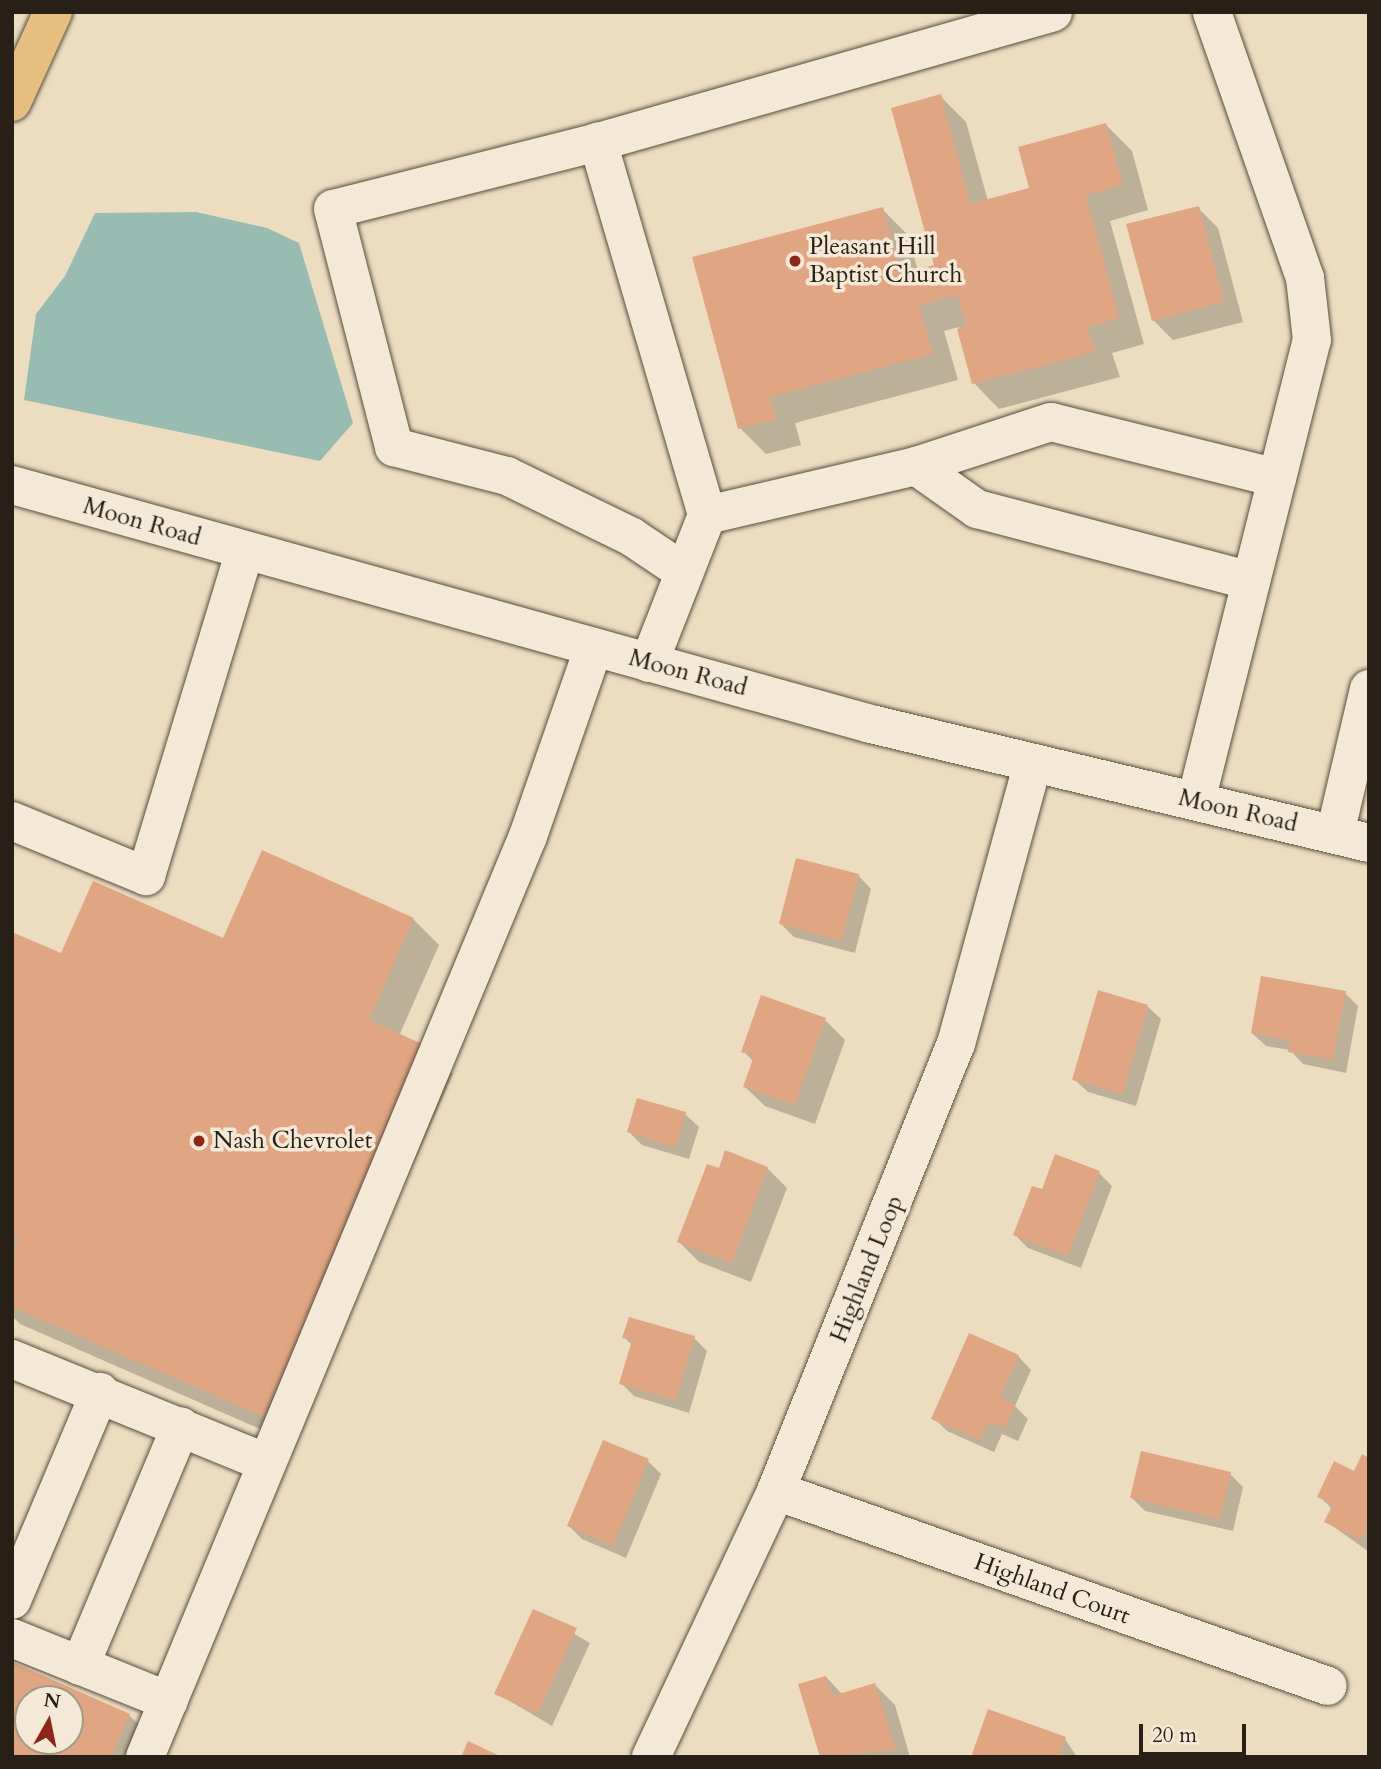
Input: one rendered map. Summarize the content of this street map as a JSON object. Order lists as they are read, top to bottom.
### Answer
{
  "streets": {
    "street": ["Moon Road", "Highland Loop", "Highland Court"]
  },
  "crossings": [
    ["Moon Road", "Highland Loop"],
    ["Highland Loop", "Highland Court"]
  ],
  "places": ["Pleasant Hill Baptist Church", "Nash Chevrolet"],
  "scale_bar": "20 m",
  "north": "top"
}
